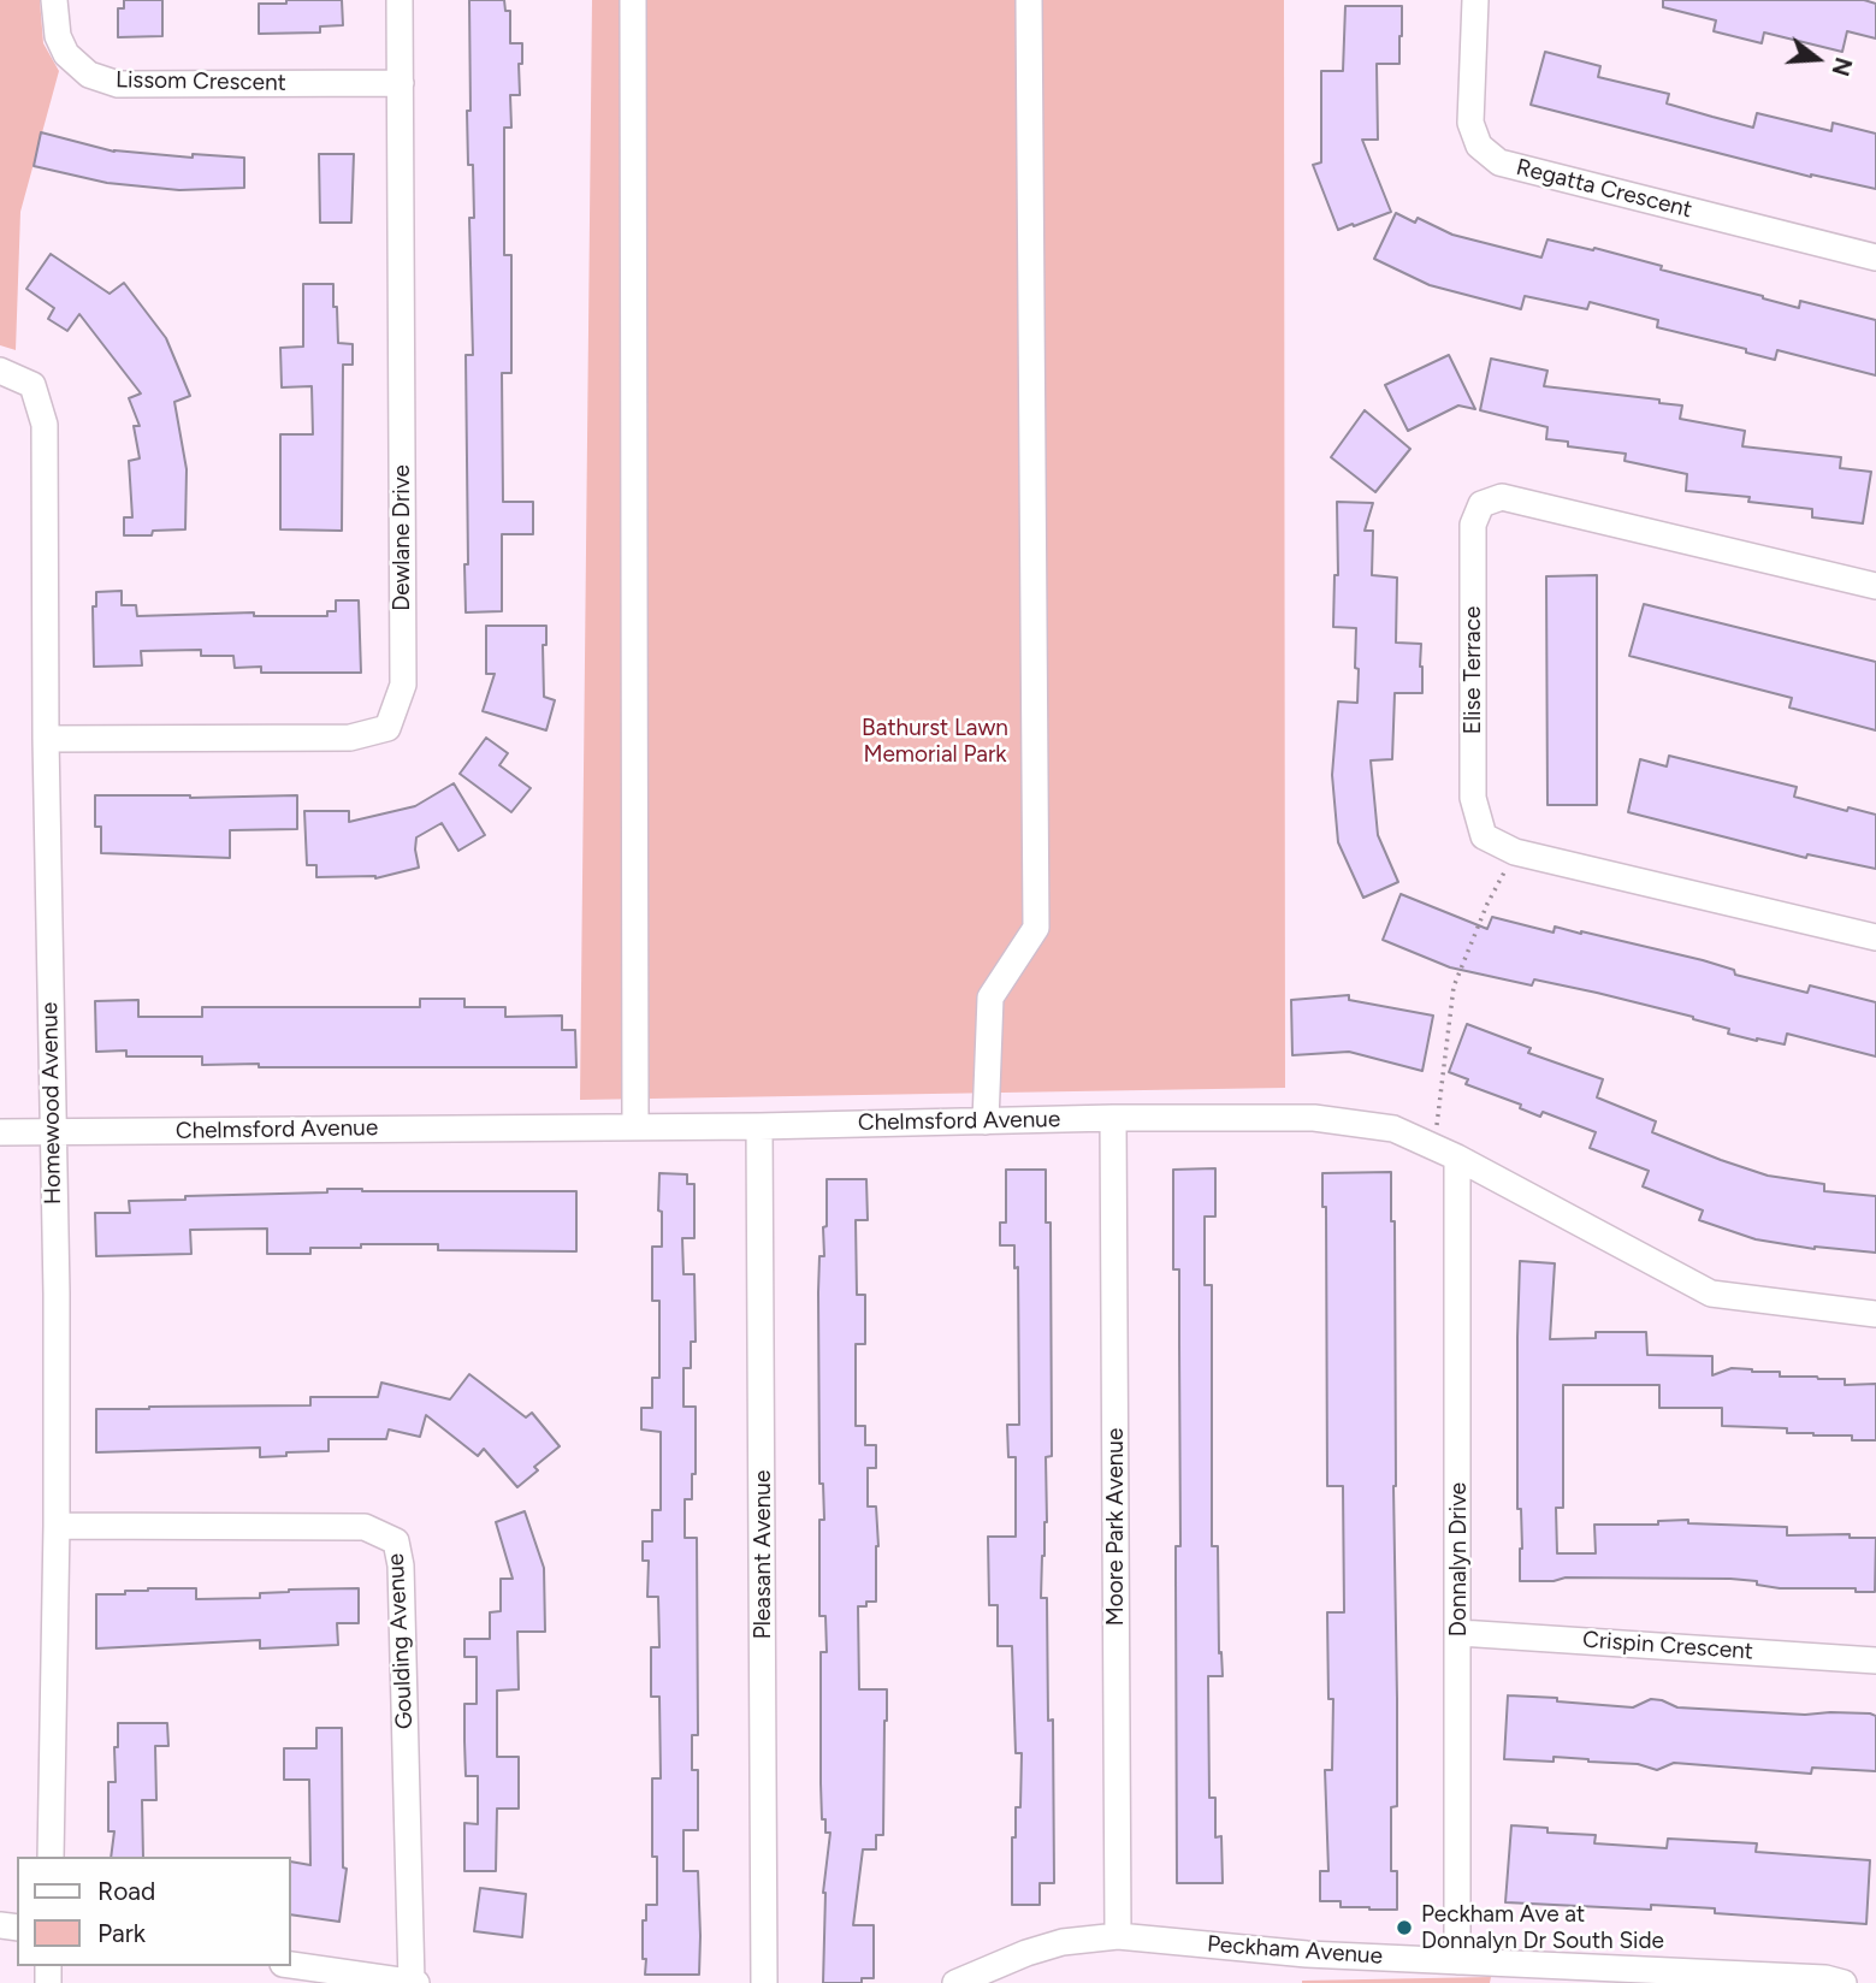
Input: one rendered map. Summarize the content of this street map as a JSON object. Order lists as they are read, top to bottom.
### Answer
{
  "streets": {
    "street": [
      "Lissom Crescent",
      "Regatta Crescent",
      "Dewlane Drive",
      "Elise Terrace",
      "Homewood Avenue",
      "Chelmsford Avenue",
      "Moore Park Avenue",
      "Pleasant Avenue",
      "Donnalyn Drive",
      "Goulding Avenue",
      "Crispin Crescent",
      "Peckham Avenue"
    ]
  },
  "crossings": [
    ["Lissom Crescent", "Dewlane Drive"],
    ["Dewlane Drive", "Homewood Avenue"],
    ["Homewood Avenue", "Chelmsford Avenue"],
    ["Homewood Avenue", "Goulding Avenue"],
    ["Chelmsford Avenue", "Moore Park Avenue"],
    ["Chelmsford Avenue", "Pleasant Avenue"],
    ["Chelmsford Avenue", "Donnalyn Drive"],
    ["Moore Park Avenue", "Peckham Avenue"],
    ["Donnalyn Drive", "Crispin Crescent"],
    ["Donnalyn Drive", "Peckham Avenue"]
  ],
  "parks": ["Bathurst Lawn Memorial Park"],
  "places": ["Peckham Ave at Donnalyn Dr South Side"],
  "legend": ["Road", "Park"],
  "north": "right"
}
